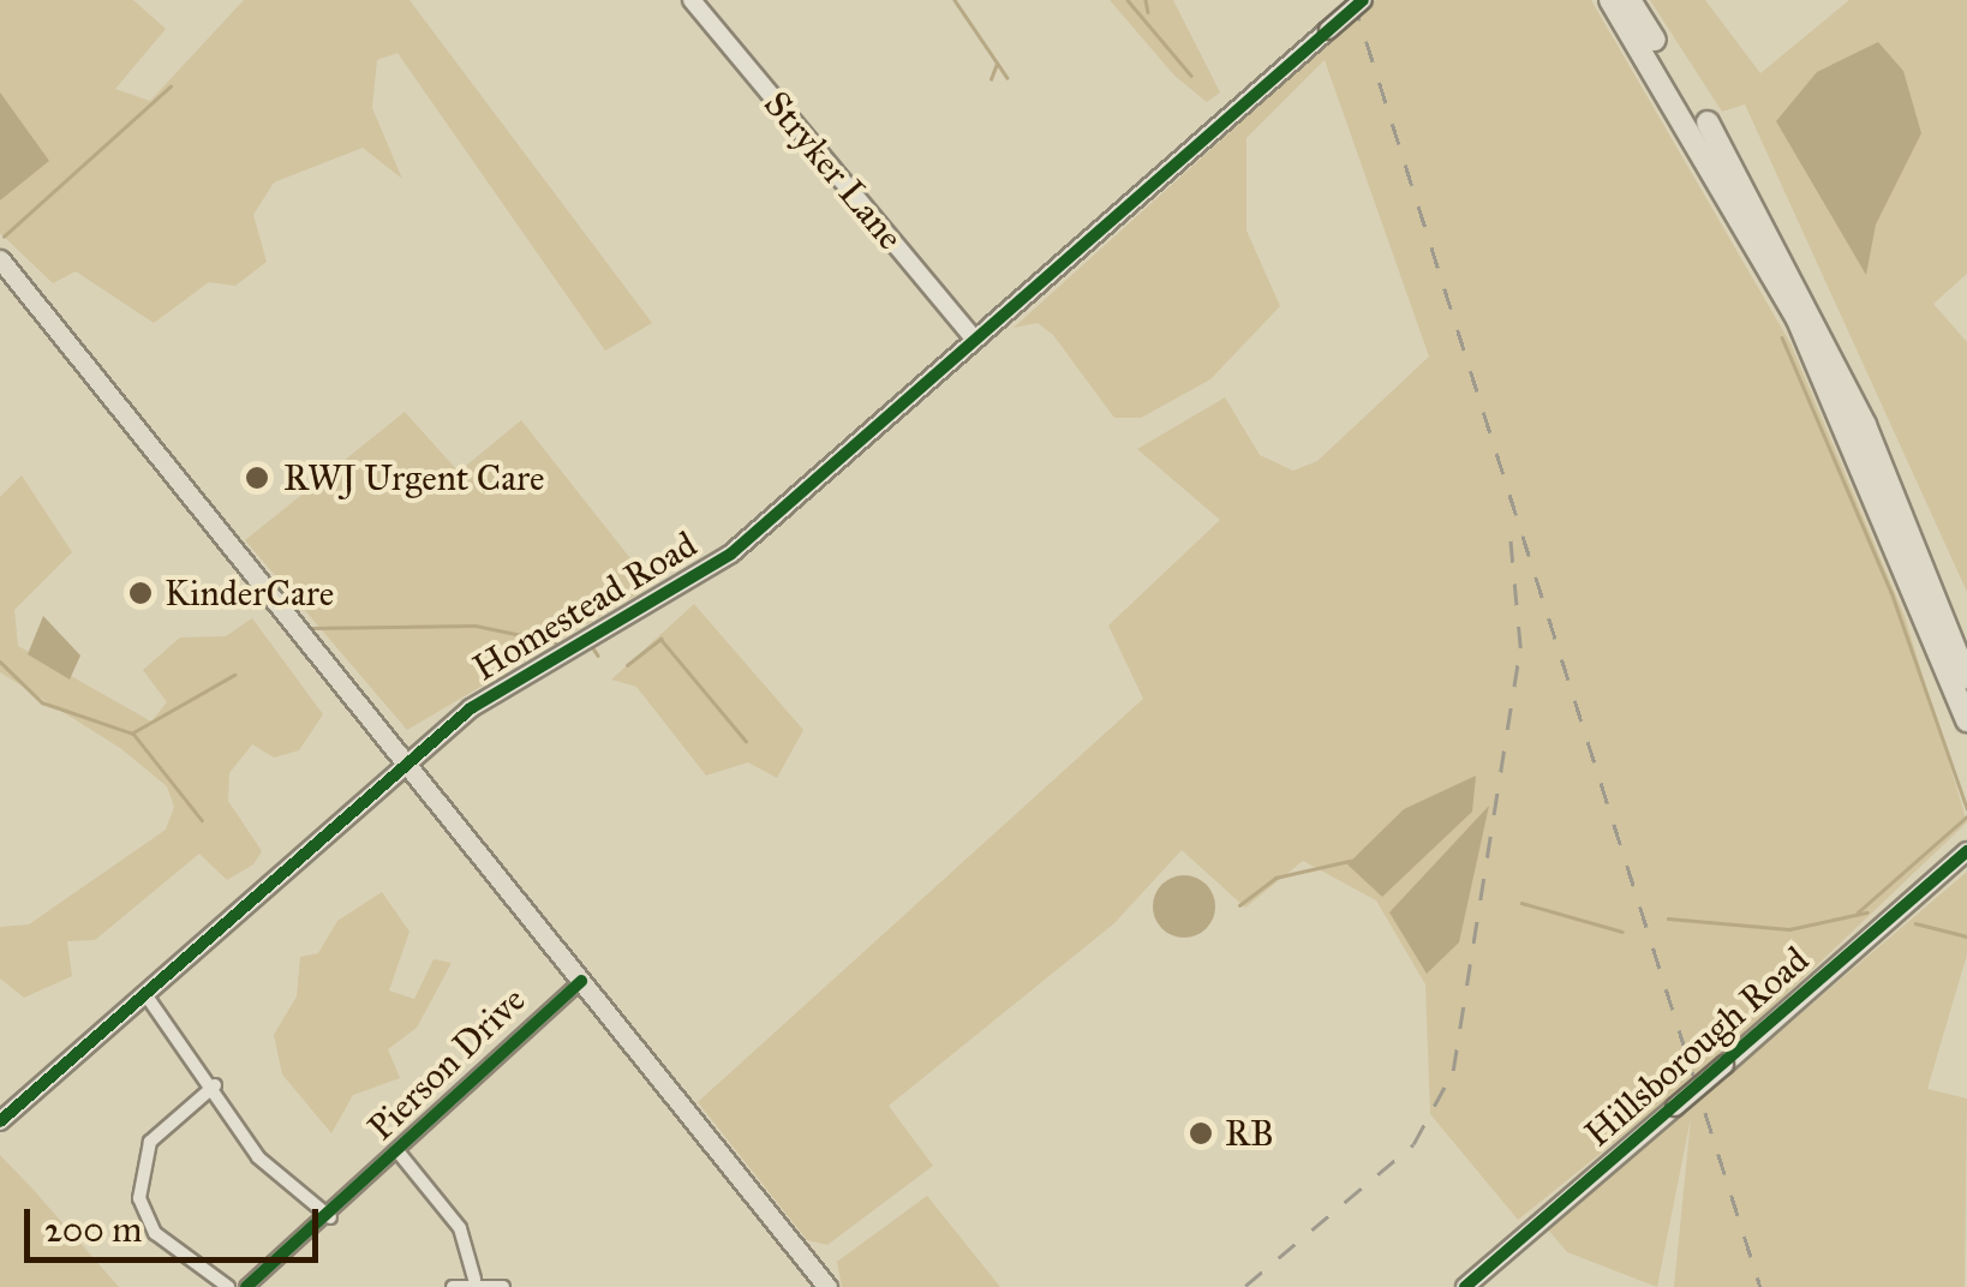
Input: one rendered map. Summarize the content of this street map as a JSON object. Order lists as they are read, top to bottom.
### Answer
{
  "streets": {
    "street": [
      "Stryker Lane",
      "Homestead Road",
      "Hillsborough Road",
      "Pierson Drive"
    ]
  },
  "crossings": [
    ["Stryker Lane", "Homestead Road"]
  ],
  "places": ["RWJ Urgent Care", "KinderCare", "RB"],
  "scale_bar": "200 m"
}
